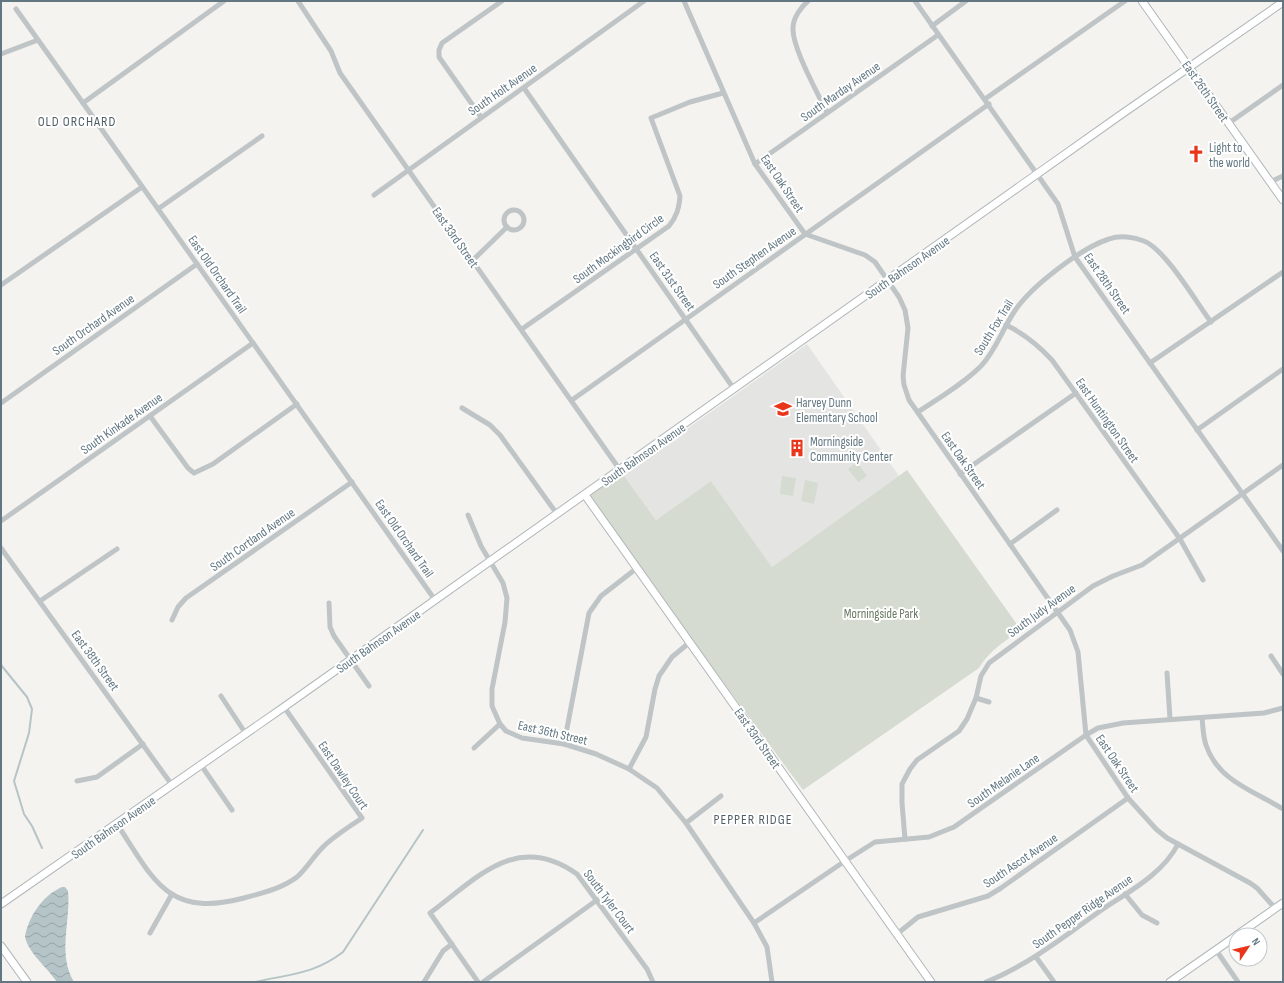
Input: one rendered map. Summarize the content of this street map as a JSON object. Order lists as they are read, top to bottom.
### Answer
{
  "streets": {
    "street": [
      "South Holt Avenue",
      "South Marday Avenue",
      "East 26th Street",
      "East Oak Street",
      "East 33rd Street",
      "South Mockingbird Circle",
      "South Stephen Avenue",
      "South Bahnson Avenue",
      "East Old Orchard Trail",
      "East 31st Street",
      "East 28th Street",
      "South Orchard Avenue",
      "South Fox Trail",
      "East Huntington Street",
      "South Kinkade Avenue",
      "South Cortland Avenue",
      "South Judy Avenue",
      "East 38th Street",
      "East 36th Street",
      "East Dawley Court",
      "South Melanie Lane",
      "South Ascot Avenue",
      "South Tyler Court",
      "South Pepper Ridge Avenue"
    ]
  },
  "crossings": [
    ["South Holt Avenue", "East 33rd Street"],
    ["South Holt Avenue", "East 31st Street"],
    ["South Marday Avenue", "East Oak Street"],
    ["South Marday Avenue", "East 28th Street"],
    ["East 26th Street", "South Bahnson Avenue"],
    ["East Oak Street", "South Mockingbird Circle"],
    ["East Oak Street", "South Stephen Avenue"],
    ["East Oak Street", "South Bahnson Avenue"],
    ["East Oak Street", "South Fox Trail"],
    ["East Oak Street", "South Judy Avenue"],
    ["East Oak Street", "South Melanie Lane"],
    ["East Oak Street", "South Ascot Avenue"],
    ["East Oak Street", "South Pepper Ridge Avenue"],
    ["East 33rd Street", "South Mockingbird Circle"],
    ["East 33rd Street", "South Stephen Avenue"],
    ["East 33rd Street", "South Bahnson Avenue"],
    ["East 33rd Street", "South Melanie Lane"],
    ["East 33rd Street", "South Ascot Avenue"],
    ["South Mockingbird Circle", "East 31st Street"],
    ["South Stephen Avenue", "East 31st Street"],
    ["South Stephen Avenue", "East 28th Street"],
    ["South Bahnson Avenue", "East Old Orchard Trail"],
    ["South Bahnson Avenue", "East 31st Street"],
    ["South Bahnson Avenue", "East 28th Street"],
    ["South Bahnson Avenue", "East 38th Street"],
    ["South Bahnson Avenue", "East 36th Street"],
    ["South Bahnson Avenue", "East Dawley Court"],
    ["East Old Orchard Trail", "South Orchard Avenue"],
    ["East Old Orchard Trail", "South Kinkade Avenue"],
    ["East Old Orchard Trail", "South Cortland Avenue"],
    ["East 28th Street", "South Fox Trail"],
    ["East 28th Street", "South Judy Avenue"],
    ["South Fox Trail", "East Huntington Street"],
    ["East Huntington Street", "South Judy Avenue"],
    ["South Judy Avenue", "South Melanie Lane"],
    ["East 36th Street", "South Melanie Lane"]
  ],
  "districts": ["OLD ORCHARD", "PEPPER RIDGE"],
  "parks": ["Morningside Park"],
  "places": {
    "church": ["Light to the world"],
    "school or university": ["Harvey Dunn Elementary School"],
    "building": ["Morningside Community Center"]
  },
  "north": "top right"
}
